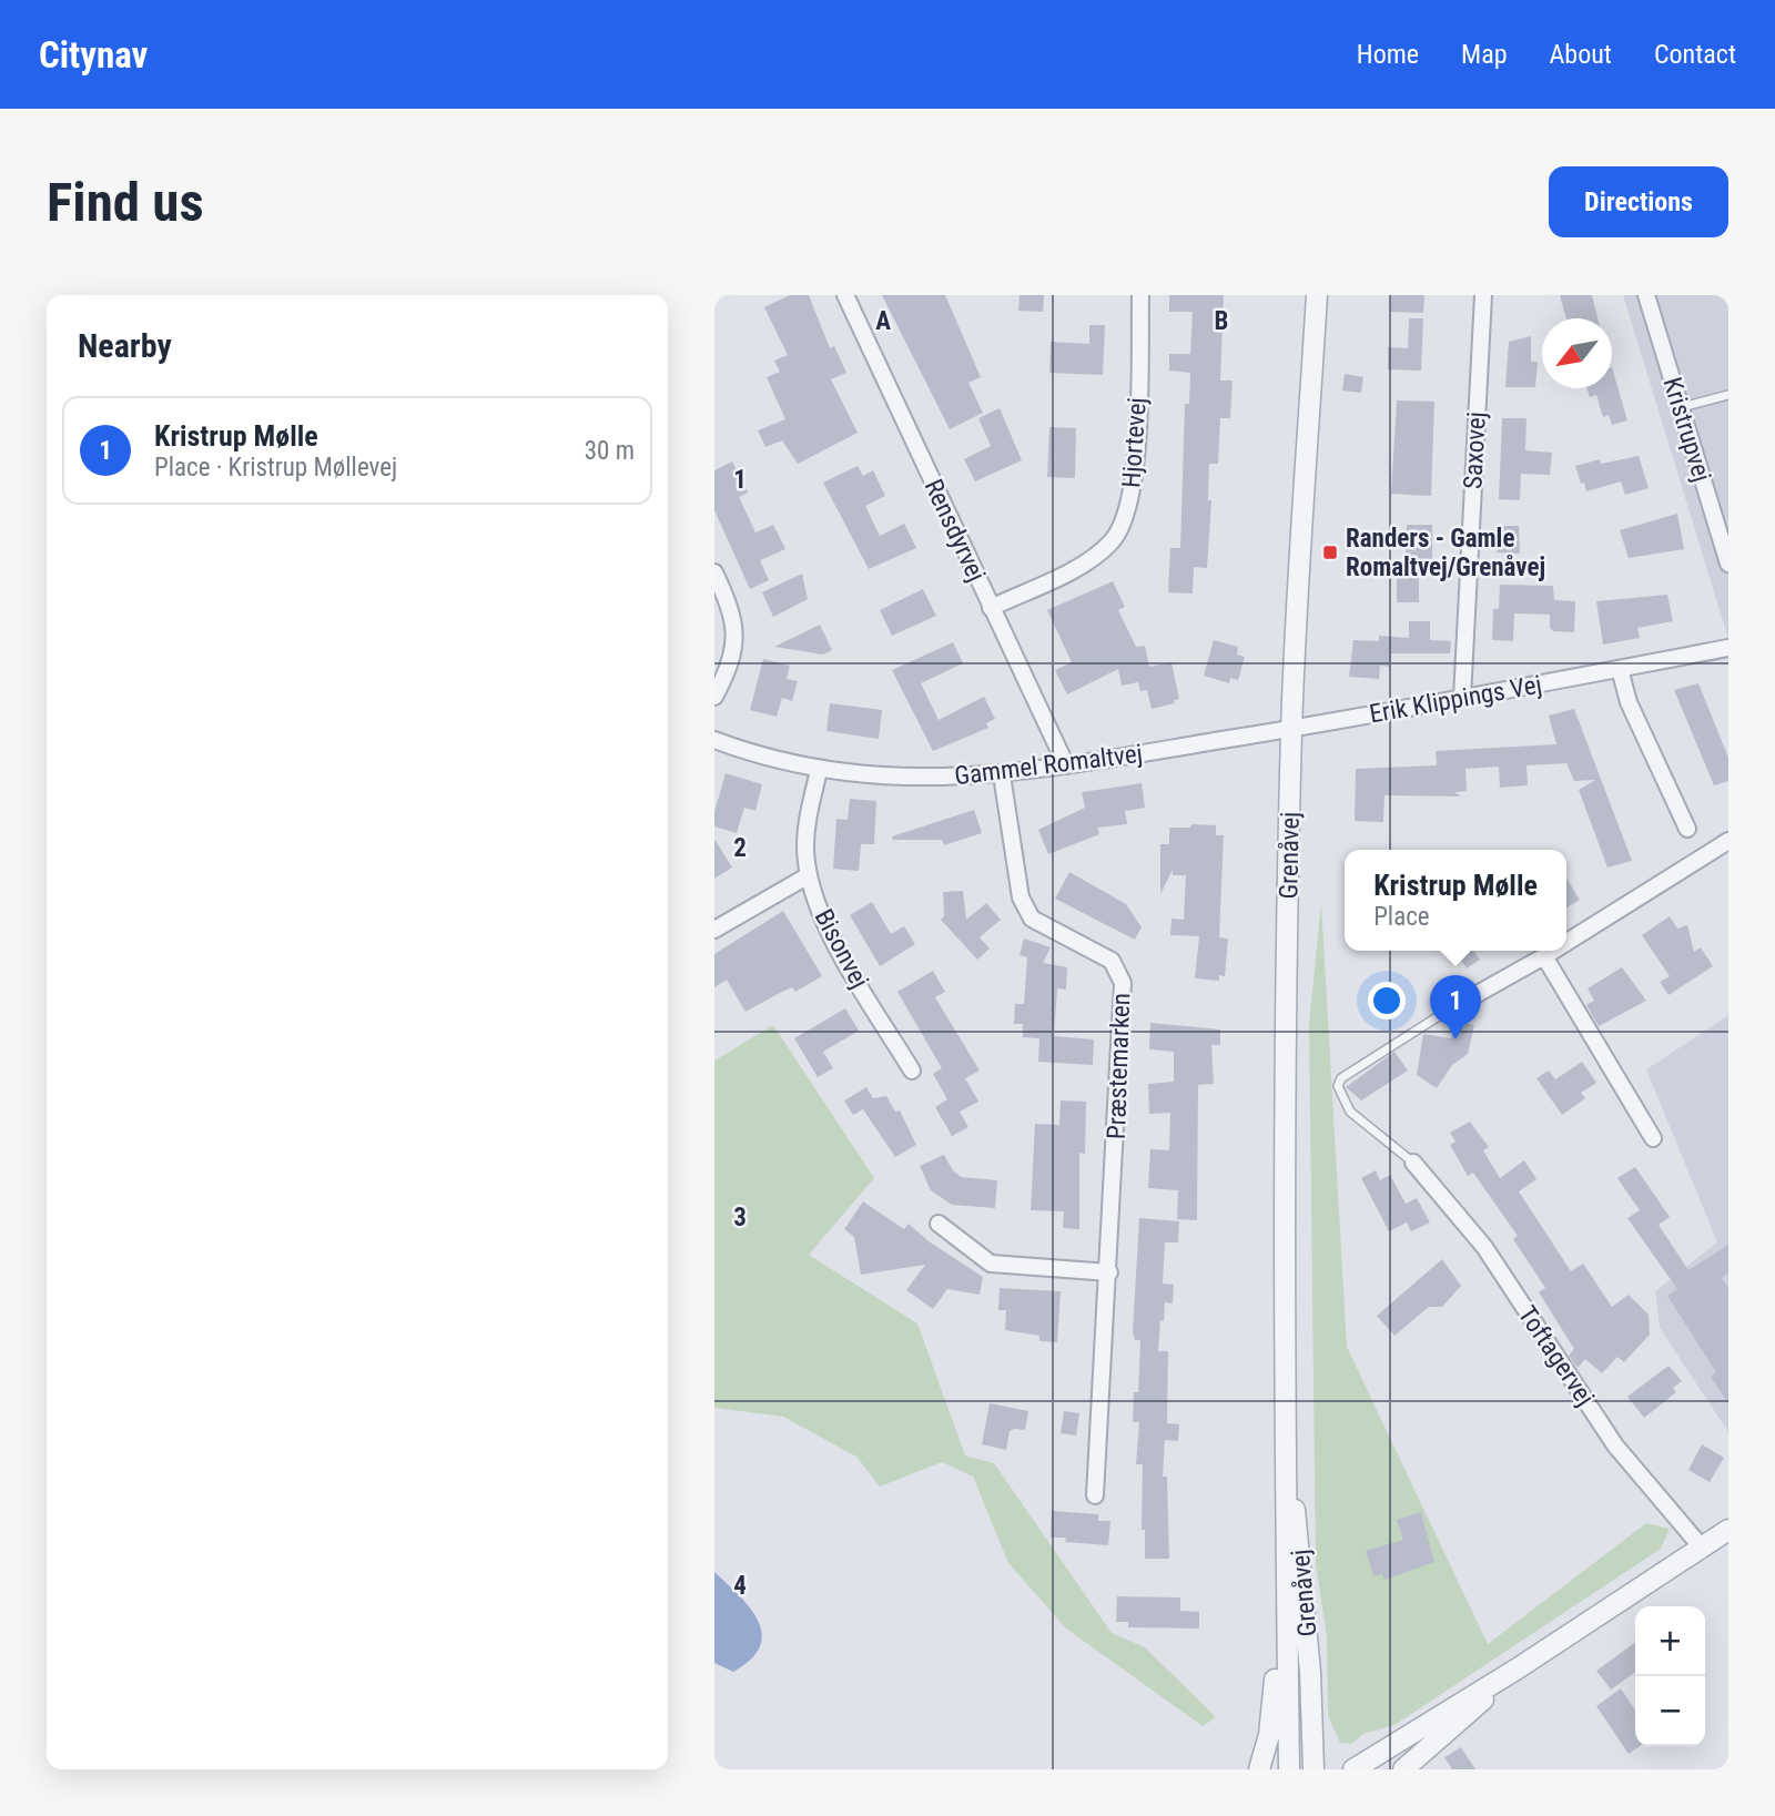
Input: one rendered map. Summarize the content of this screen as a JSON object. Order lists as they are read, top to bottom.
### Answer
{
  "streets": {
    "street": [
      "Kristrupvej",
      "Hjortevej",
      "Saxovej",
      "Rensdyrvej",
      "Erik Klippings Vej",
      "Gammel Romaltvej",
      "Grenåvej",
      "Bisonvej",
      "Præstemarken",
      "Toftagervej"
    ]
  },
  "crossings": [
    ["Hjortevej", "Rensdyrvej"],
    ["Saxovej", "Erik Klippings Vej"],
    ["Rensdyrvej", "Gammel Romaltvej"],
    ["Erik Klippings Vej", "Gammel Romaltvej"],
    ["Erik Klippings Vej", "Grenåvej"],
    ["Gammel Romaltvej", "Grenåvej"],
    ["Gammel Romaltvej", "Bisonvej"],
    ["Gammel Romaltvej", "Præstemarken"]
  ],
  "places": {
    "transit": ["Randers - Gamle Romaltvej/Grenåvej"]
  },
  "north": "bottom left",
  "page": {
    "header": "Citynav",
    "nav": [
      "Home",
      "Map",
      "About",
      "Contact"
    ],
    "buttons": "Directions",
    "title": "Find us",
    "heading": "Nearby",
    "list": [
      {
        "mark": "1",
        "name": "Kristrup Mølle",
        "note": "Place · Kristrup Møllevej",
        "value": "30 m"
      }
    ],
    "popup": ["Kristrup Mølle", "Place"],
    "pins": "1",
    "map_buttons": ["+", "−"]
  },
  "grid": {
    "columns": ["A", "B"],
    "rows": [
      "1",
      "2",
      "3",
      "4"
    ]
  }
}
